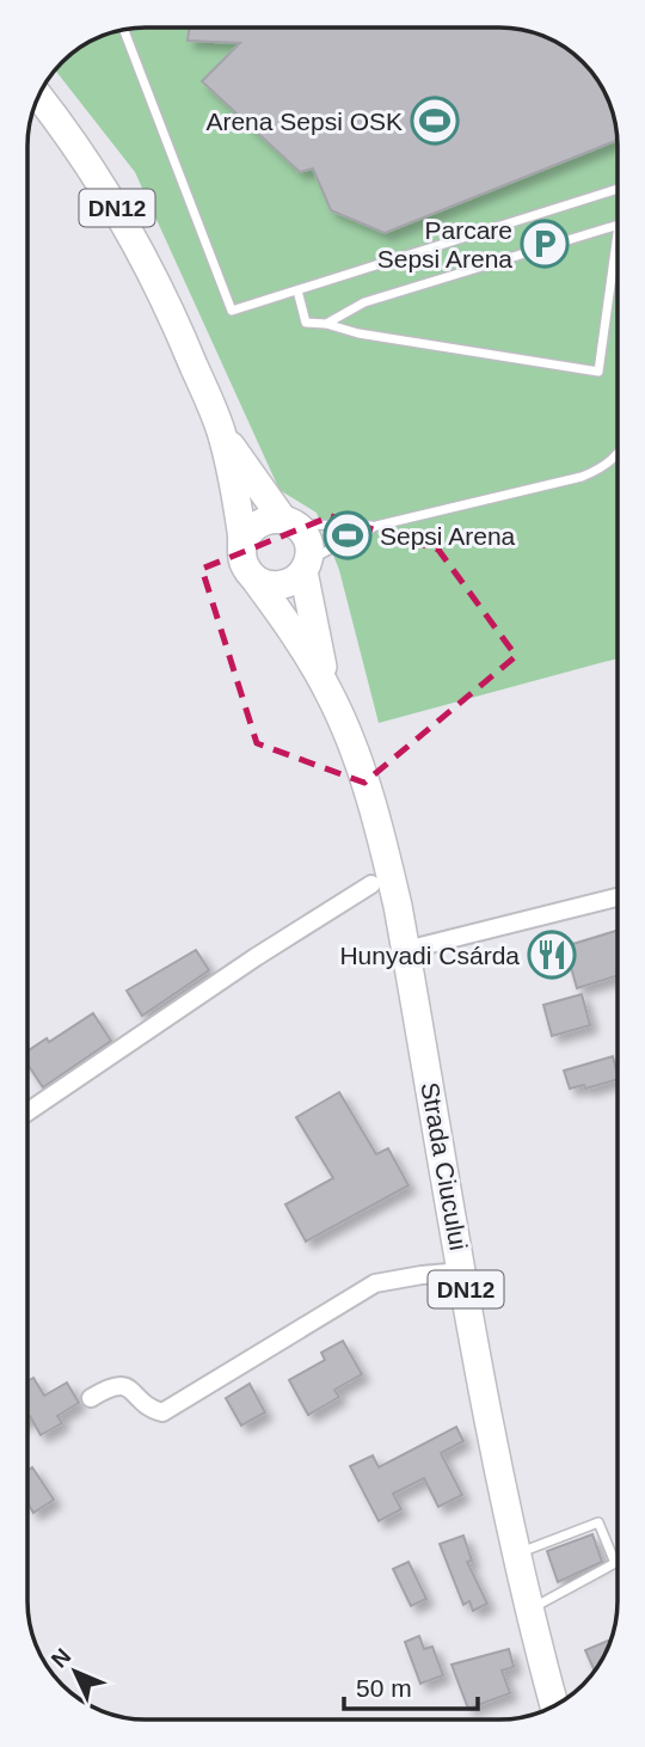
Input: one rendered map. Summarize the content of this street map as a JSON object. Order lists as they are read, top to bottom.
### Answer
{
  "streets": {
    "main road": ["DN12", "Strada Ciucului"]
  },
  "crossings": [
    ["DN12", "Strada Ciucului"]
  ],
  "places": {
    "sports": ["Arena Sepsi OSK", "Sepsi Arena"],
    "parking": ["Parcare Sepsi Arena"],
    "restaurant": ["Hunyadi Csárda"]
  },
  "scale_bar": "50 m",
  "north": "top left"
}
